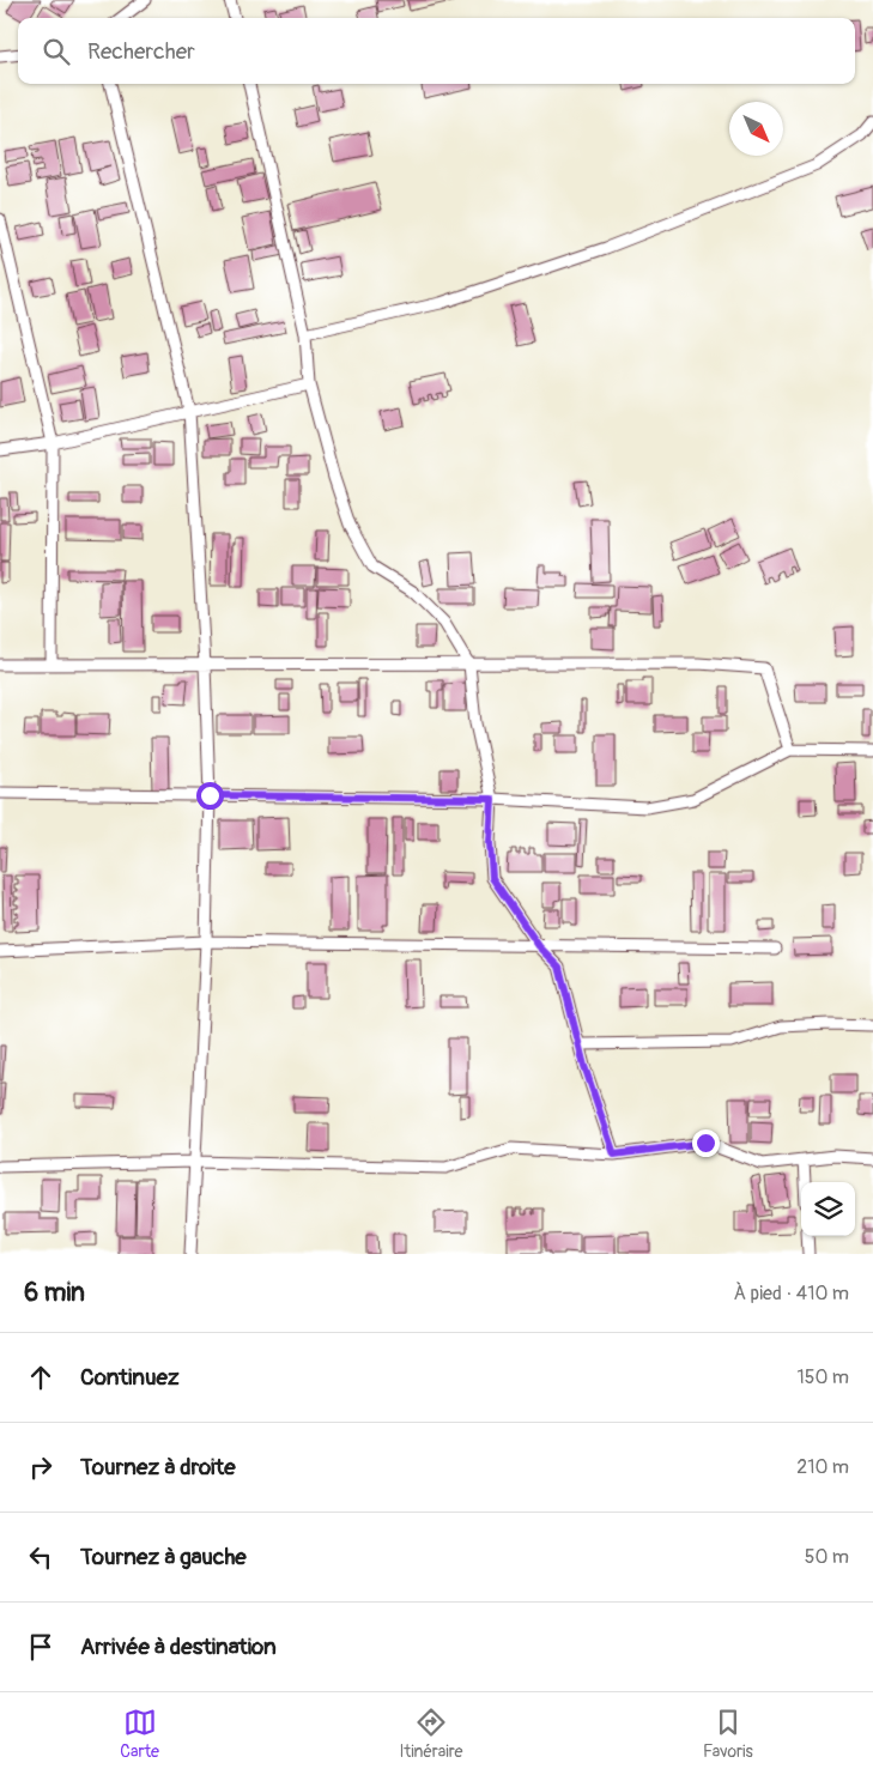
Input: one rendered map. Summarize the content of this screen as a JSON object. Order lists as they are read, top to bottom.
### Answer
{
  "north": "bottom right",
  "page": {
    "search": "Rechercher",
    "heading": ["6 min", "À pied · 410 m"],
    "list": [
      ["Continuez", "150 m"],
      ["Tournez à droite", "210 m"],
      ["Tournez à gauche", "50 m"],
      "Arrivée à destination"
    ],
    "nav": ["Carte", "Itinéraire", "Favoris"]
  }
}
